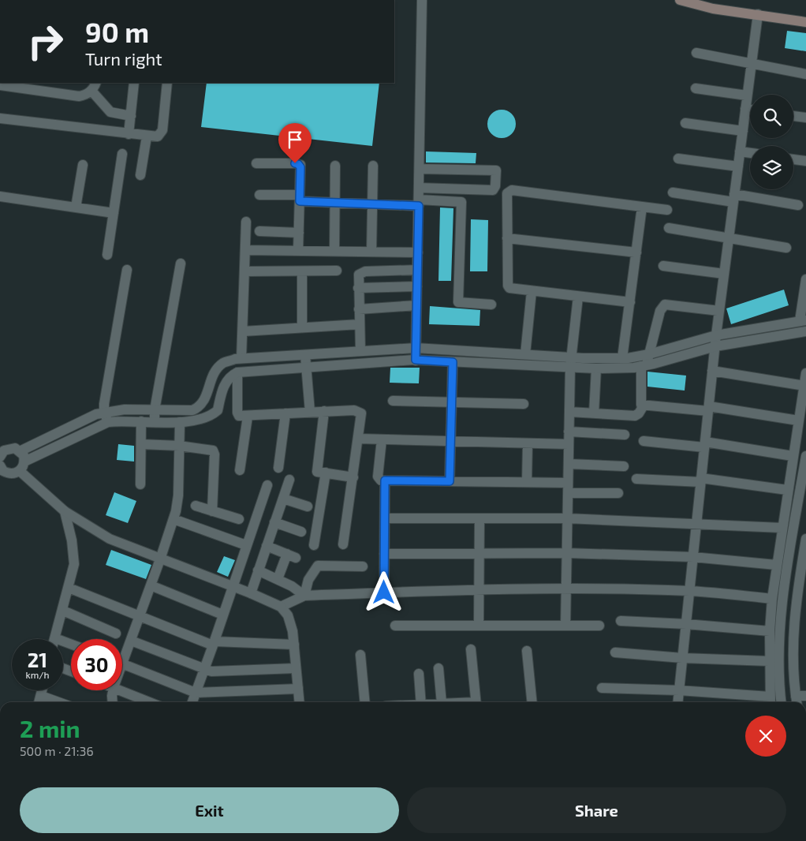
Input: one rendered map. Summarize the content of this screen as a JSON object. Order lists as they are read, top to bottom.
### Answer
{
  "page": {
    "turn": ["90 m", "Turn right"],
    "speed": "21 km/h",
    "limit": "30",
    "heading": ["2 min", "500 m · 21:36"],
    "buttons": ["Exit", "Share"]
  }
}
